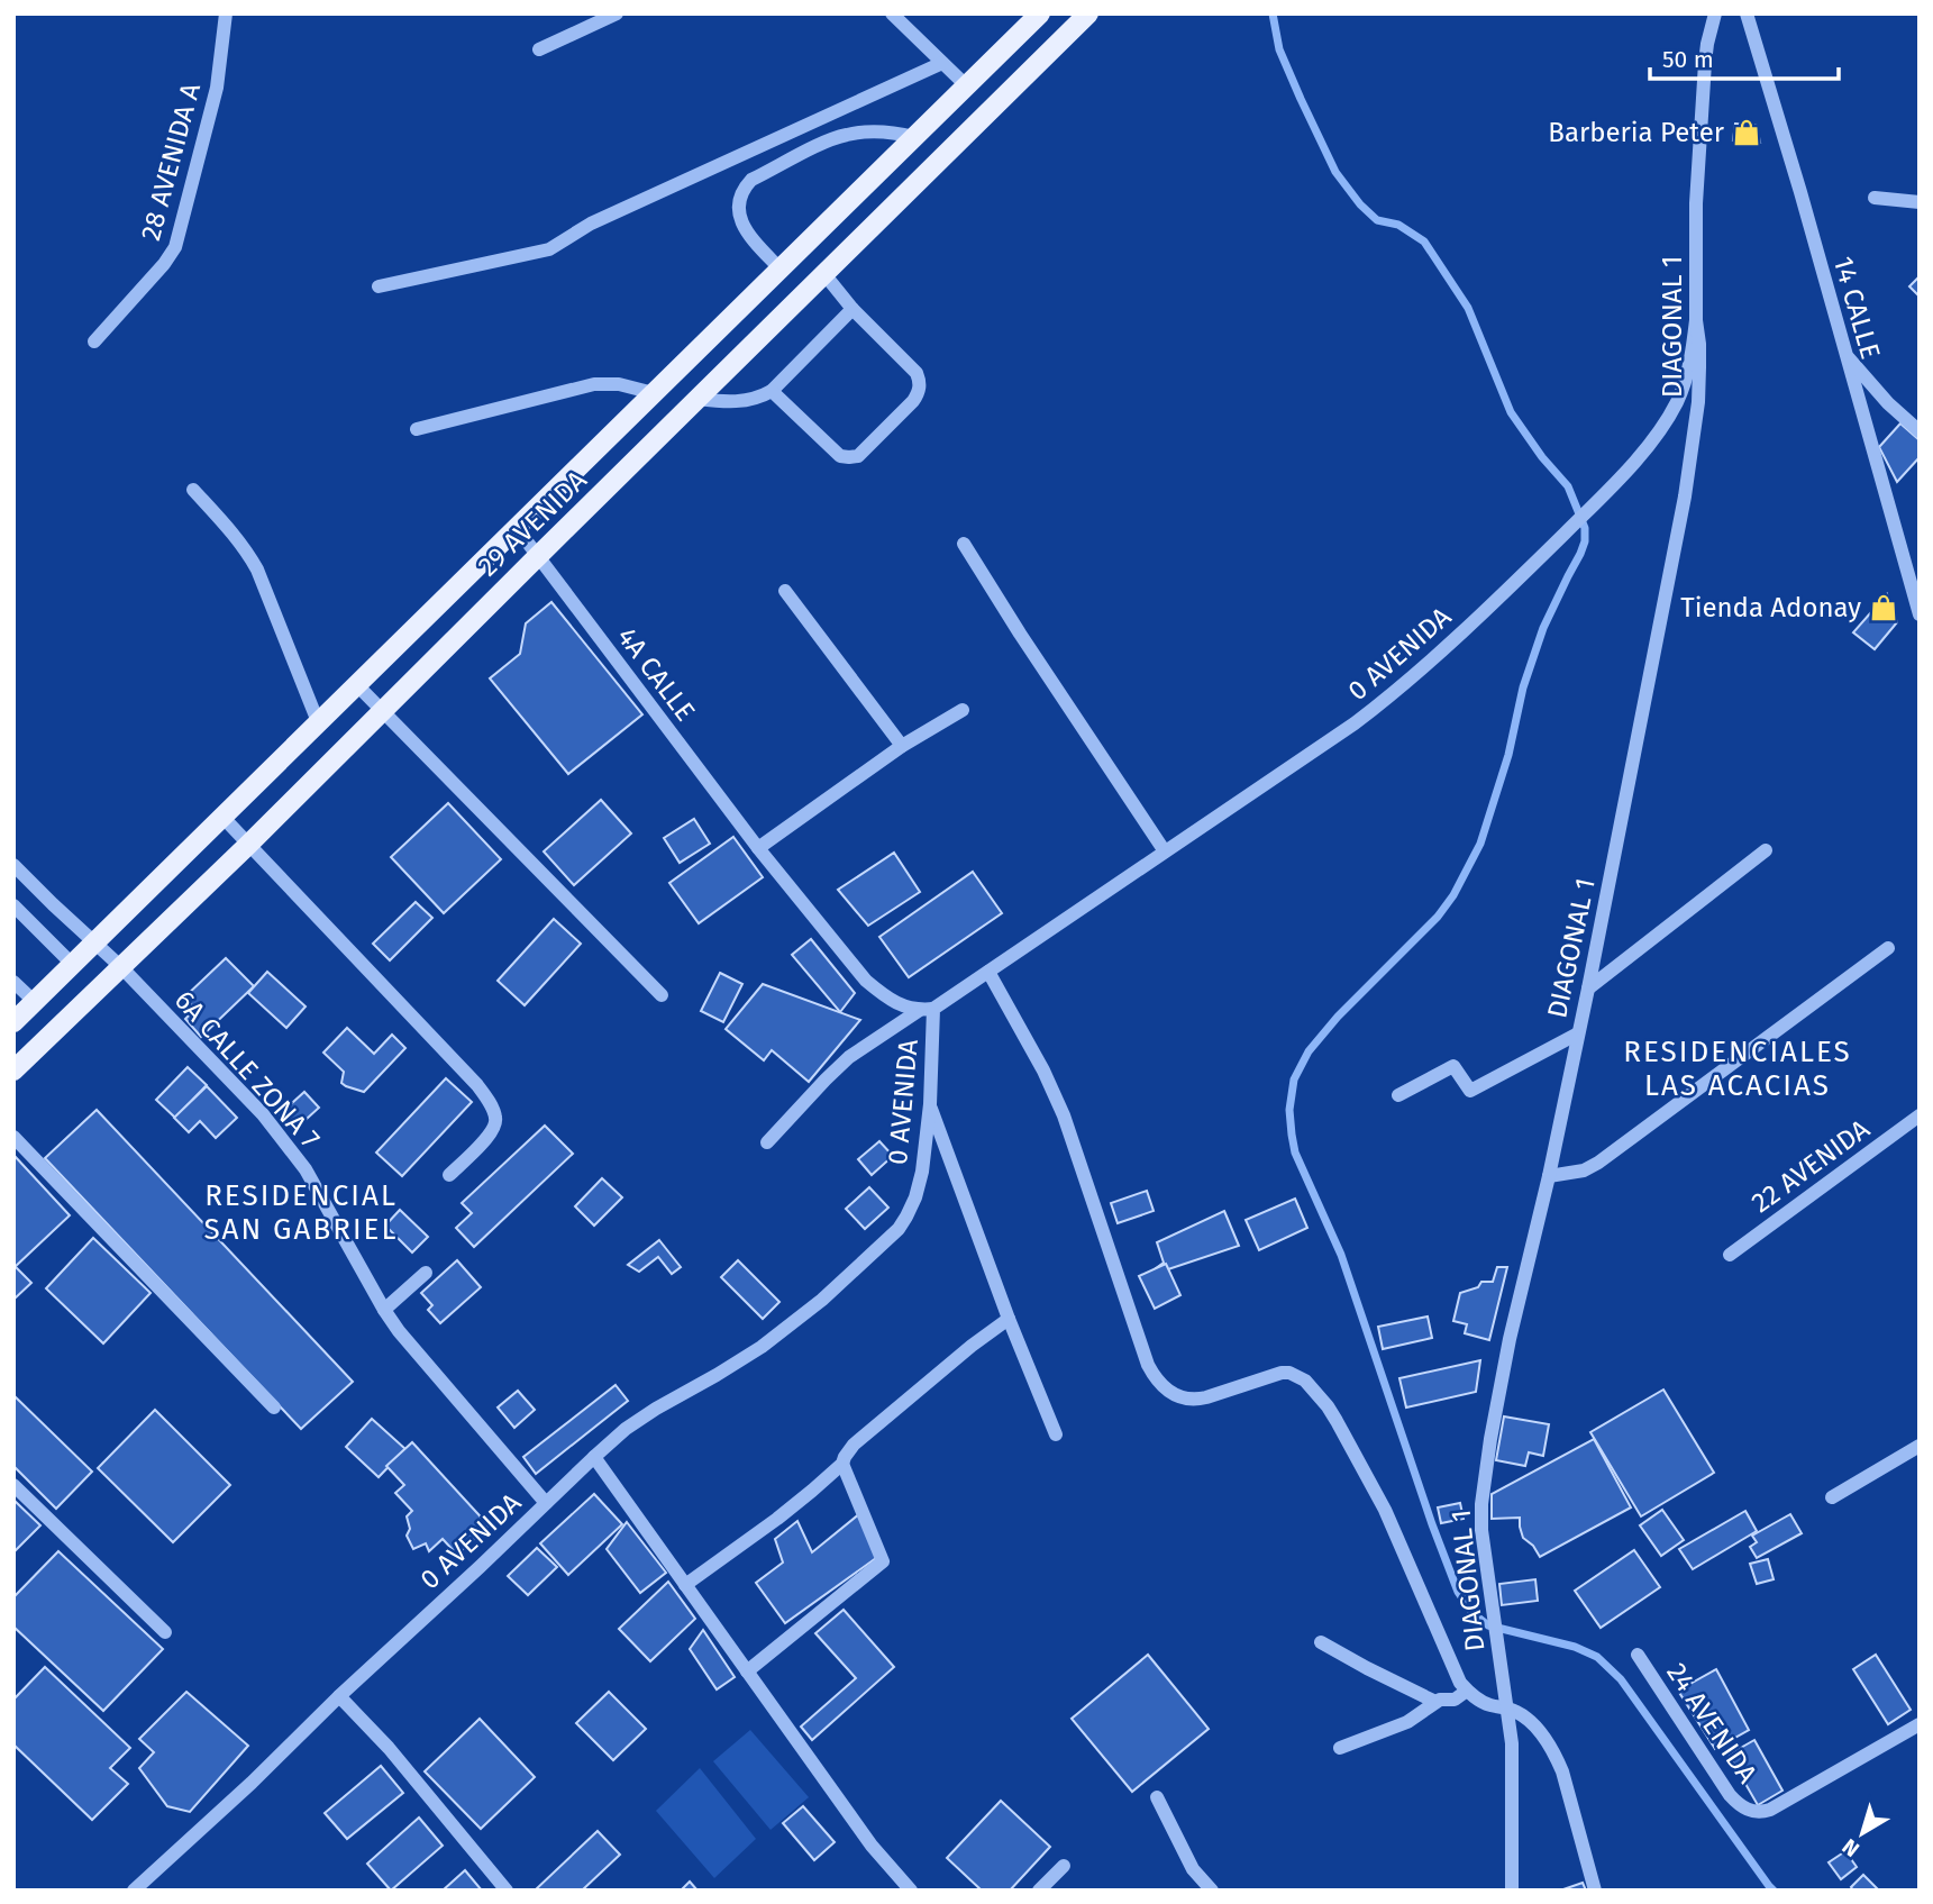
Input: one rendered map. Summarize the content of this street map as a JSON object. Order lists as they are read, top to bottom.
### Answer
{
  "streets": {
    "main road": ["29 AVENIDA"],
    "street": [
      "28 AVENIDA A",
      "14 CALLE",
      "DIAGONAL 1",
      "0 AVENIDA",
      "4A CALLE",
      "6A CALLE ZONA 7",
      "22 AVENIDA",
      "24 AVENIDA"
    ]
  },
  "crossings": [
    ["DIAGONAL 1", "0 AVENIDA"],
    ["29 AVENIDA", "4A CALLE"],
    ["29 AVENIDA", "6A CALLE ZONA 7"],
    ["0 AVENIDA", "4A CALLE"],
    ["0 AVENIDA", "6A CALLE ZONA 7"]
  ],
  "districts": ["RESIDENCIALES LAS ACACIAS", "RESIDENCIAL SAN GABRIEL"],
  "places": {
    "shop": ["Barberia Peter", "Tienda Adonay"]
  },
  "scale_bar": "50 m",
  "north": "bottom left"
}
